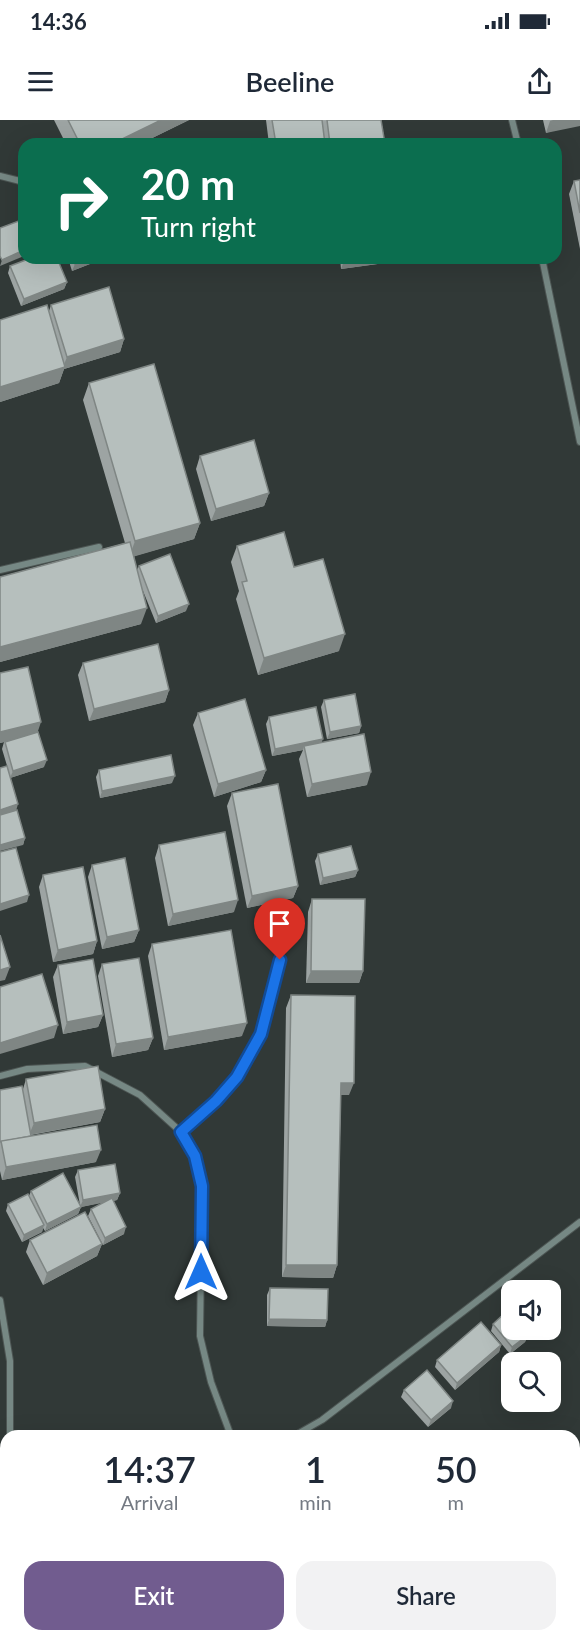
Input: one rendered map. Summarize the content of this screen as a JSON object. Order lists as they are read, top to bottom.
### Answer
{
  "page": {
    "status": "14:36",
    "header": "Beeline",
    "turn": ["20 m", "Turn right"],
    "eta": [
      "14:37",
      "Arrival",
      "1",
      "min",
      "50",
      "m"
    ],
    "buttons": ["Exit", "Share"]
  }
}
